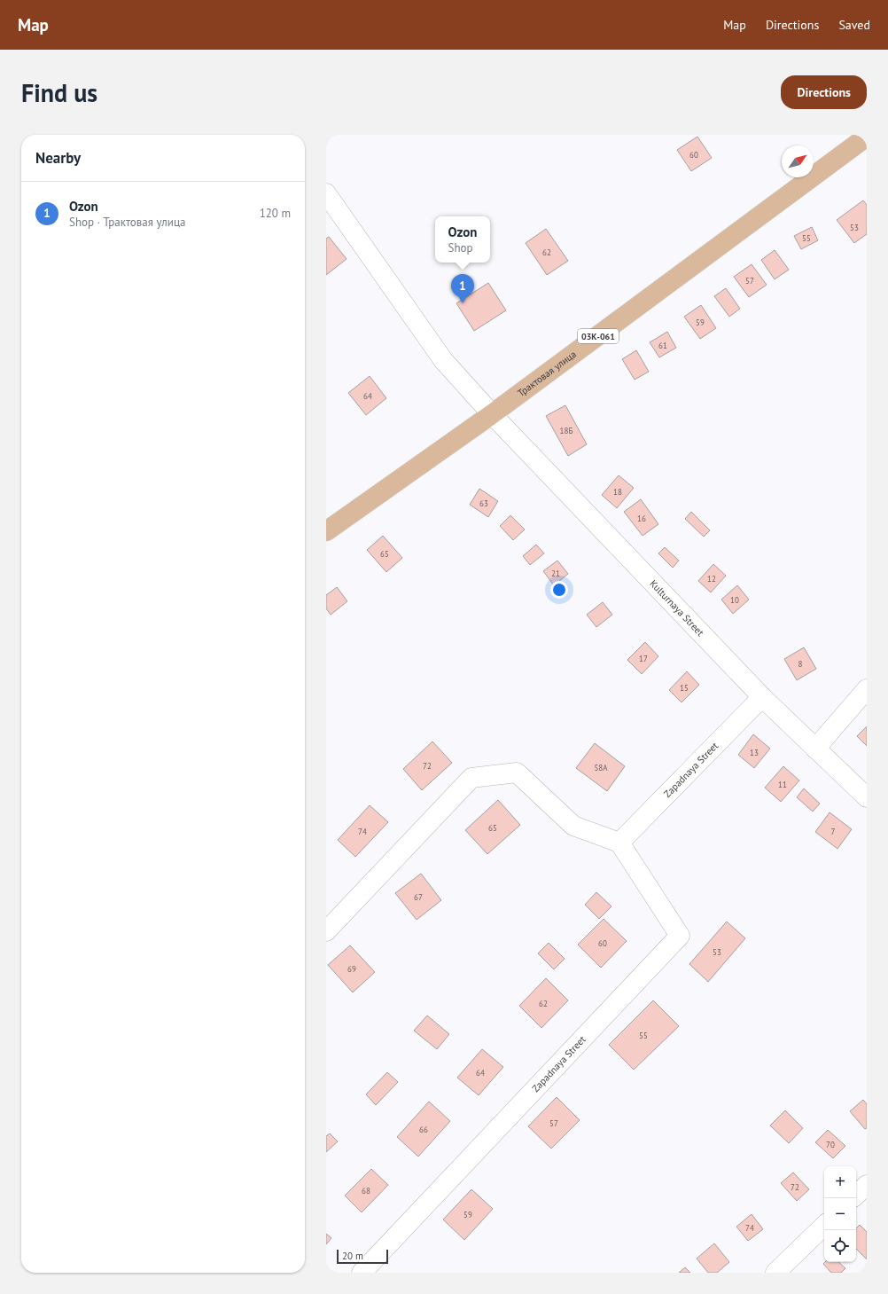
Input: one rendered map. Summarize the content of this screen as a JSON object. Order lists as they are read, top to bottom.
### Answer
{
  "streets": {
    "main road": ["03К-061", "Трактовая улица"],
    "street": ["Kulturnaya Street", "Zapadnaya Street"]
  },
  "crossings": [
    ["Трактовая улица", "Kulturnaya Street"],
    ["Kulturnaya Street", "Zapadnaya Street"]
  ],
  "house_numbers": [
    "60",
    "53",
    "55",
    "62",
    "57",
    "59",
    "61",
    "64",
    "18Б",
    "18",
    "63",
    "16",
    "65",
    "21",
    "12",
    "10",
    "17",
    "8",
    "15",
    "13",
    "72",
    "58А",
    "11",
    "65",
    "74",
    "7",
    "67",
    "60",
    "53",
    "69",
    "62",
    "55",
    "64",
    "57",
    "66",
    "70",
    "72",
    "68",
    "59",
    "74"
  ],
  "scale_bar": "20 m",
  "north": "top right",
  "page": {
    "header": "Map",
    "nav": ["Map", "Directions", "Saved"],
    "buttons": "Directions",
    "title": "Find us",
    "heading": "Nearby",
    "list": [
      {
        "mark": "1",
        "name": "Ozon",
        "note": "Shop · Трактовая улица",
        "value": "120 m"
      }
    ],
    "popup": ["Ozon", "Shop"],
    "pins": "1",
    "map_buttons": ["+", "−"],
    "scale": "20 m"
  }
}
